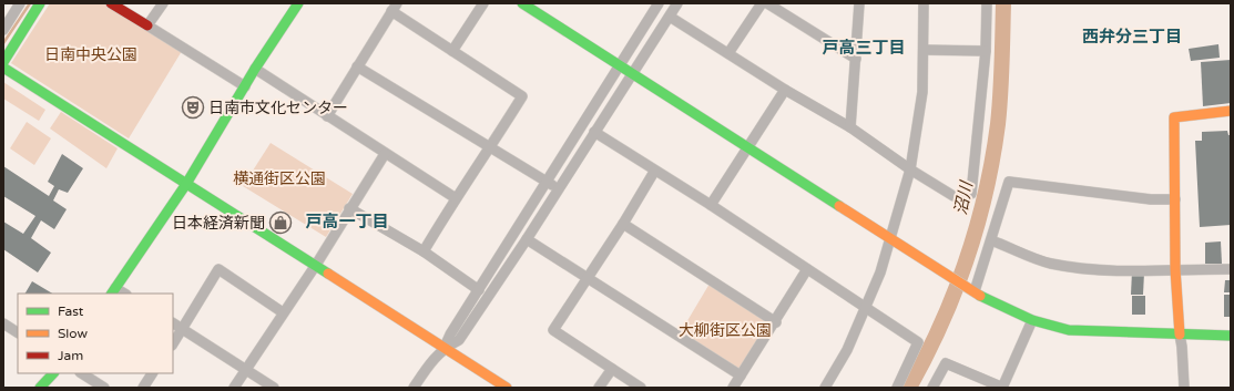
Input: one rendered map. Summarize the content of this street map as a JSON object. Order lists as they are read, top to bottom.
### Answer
{
  "districts": ["西弁分三丁目", "戸高三丁目", "戸高一丁目"],
  "water": ["沼川"],
  "parks": ["日南中央公園", "横通街区公園", "大柳街区公園"],
  "places": {
    "theatre": ["日南市文化センター"],
    "shop": ["日本経済新聞"]
  },
  "legend": ["Fast", "Slow", "Jam"]
}
